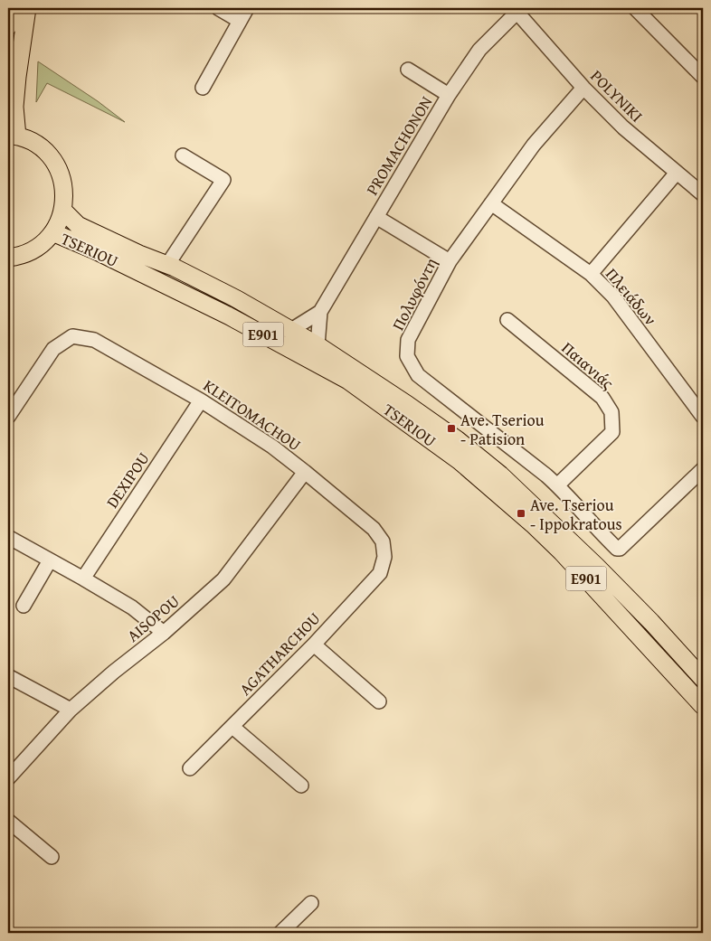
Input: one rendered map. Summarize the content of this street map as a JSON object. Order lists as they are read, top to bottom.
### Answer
{
  "streets": {
    "main road": ["TSERIOU", "E901"],
    "street": [
      "POLYNIKI",
      "PROMACHONON",
      "Πολυφόντη",
      "Πλειάδων",
      "Παιανιάς",
      "KLEITOMACHOU",
      "DEXIPOU",
      "AISOPOU",
      "AGATHARCHOU"
    ]
  },
  "crossings": [
    ["POLYNIKI", "PROMACHONON"],
    ["POLYNIKI", "Πολυφόντη"],
    ["PROMACHONON", "TSERIOU"],
    ["Πολυφόντη", "Πλειάδων"],
    ["Πολυφόντη", "Παιανιάς"],
    ["KLEITOMACHOU", "DEXIPOU"],
    ["KLEITOMACHOU", "AISOPOU"],
    ["KLEITOMACHOU", "AGATHARCHOU"]
  ],
  "places": {
    "transit": ["Ave. Tseriou - Patision", "Ave. Tseriou - Ippokratous"]
  }
}
